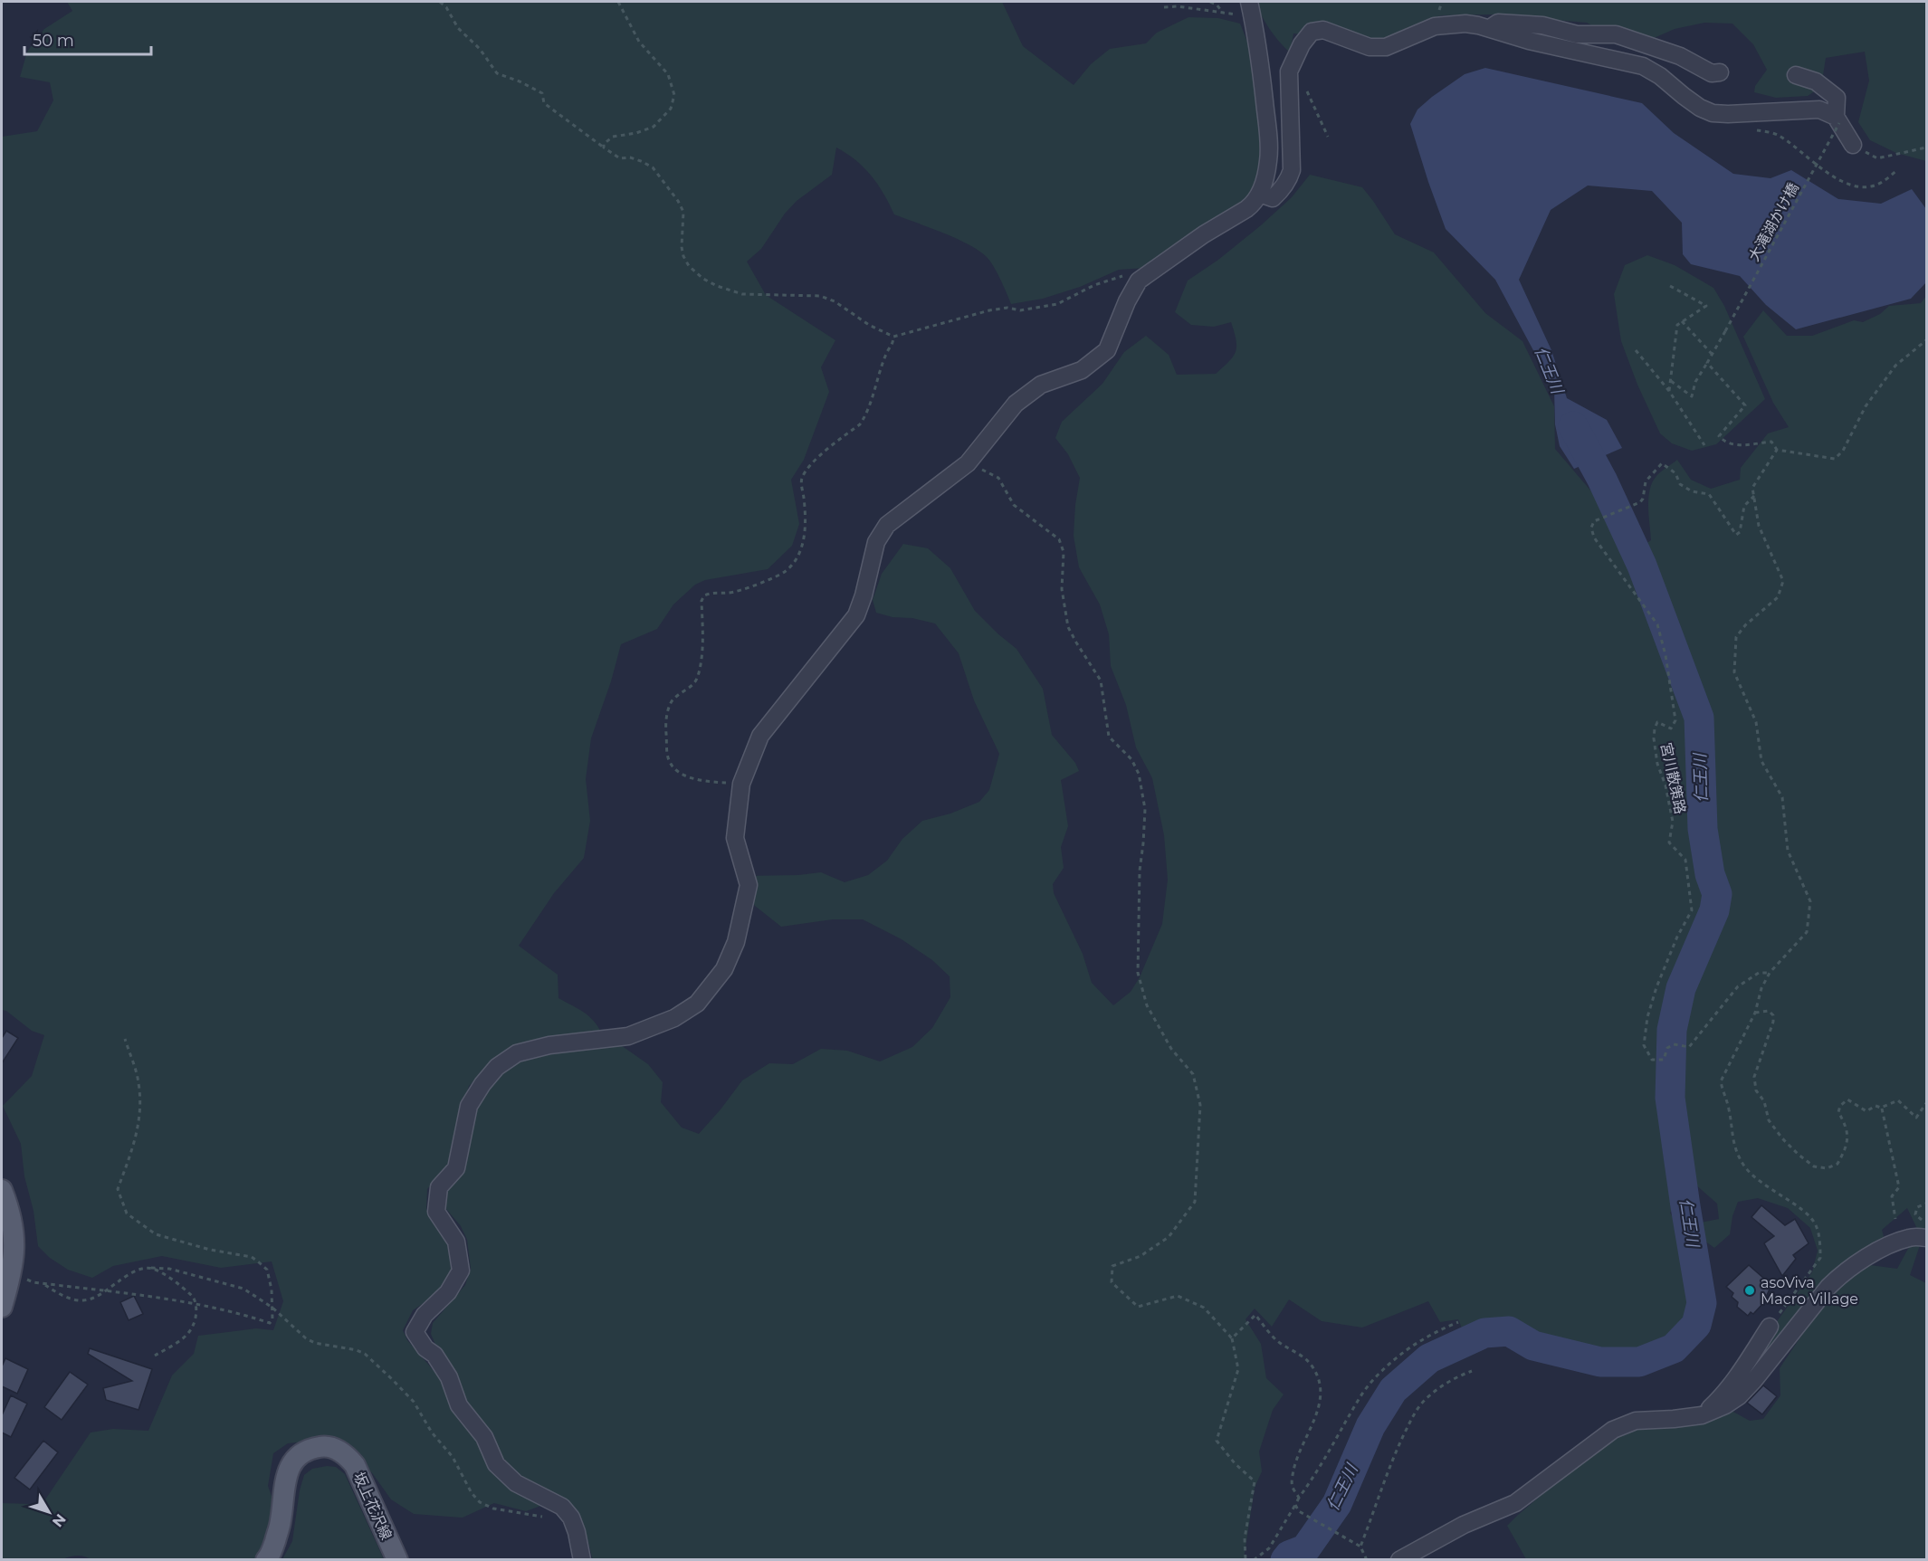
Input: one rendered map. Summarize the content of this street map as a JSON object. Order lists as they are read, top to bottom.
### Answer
{
  "streets": {
    "main road": ["坂上花沢線"],
    "path": ["大滝湖かけ橋", "宮川散策路"]
  },
  "water": ["仁王川"],
  "places": ["asoViva Macro Village"],
  "scale_bar": "50 m",
  "north": "bottom right"
}
